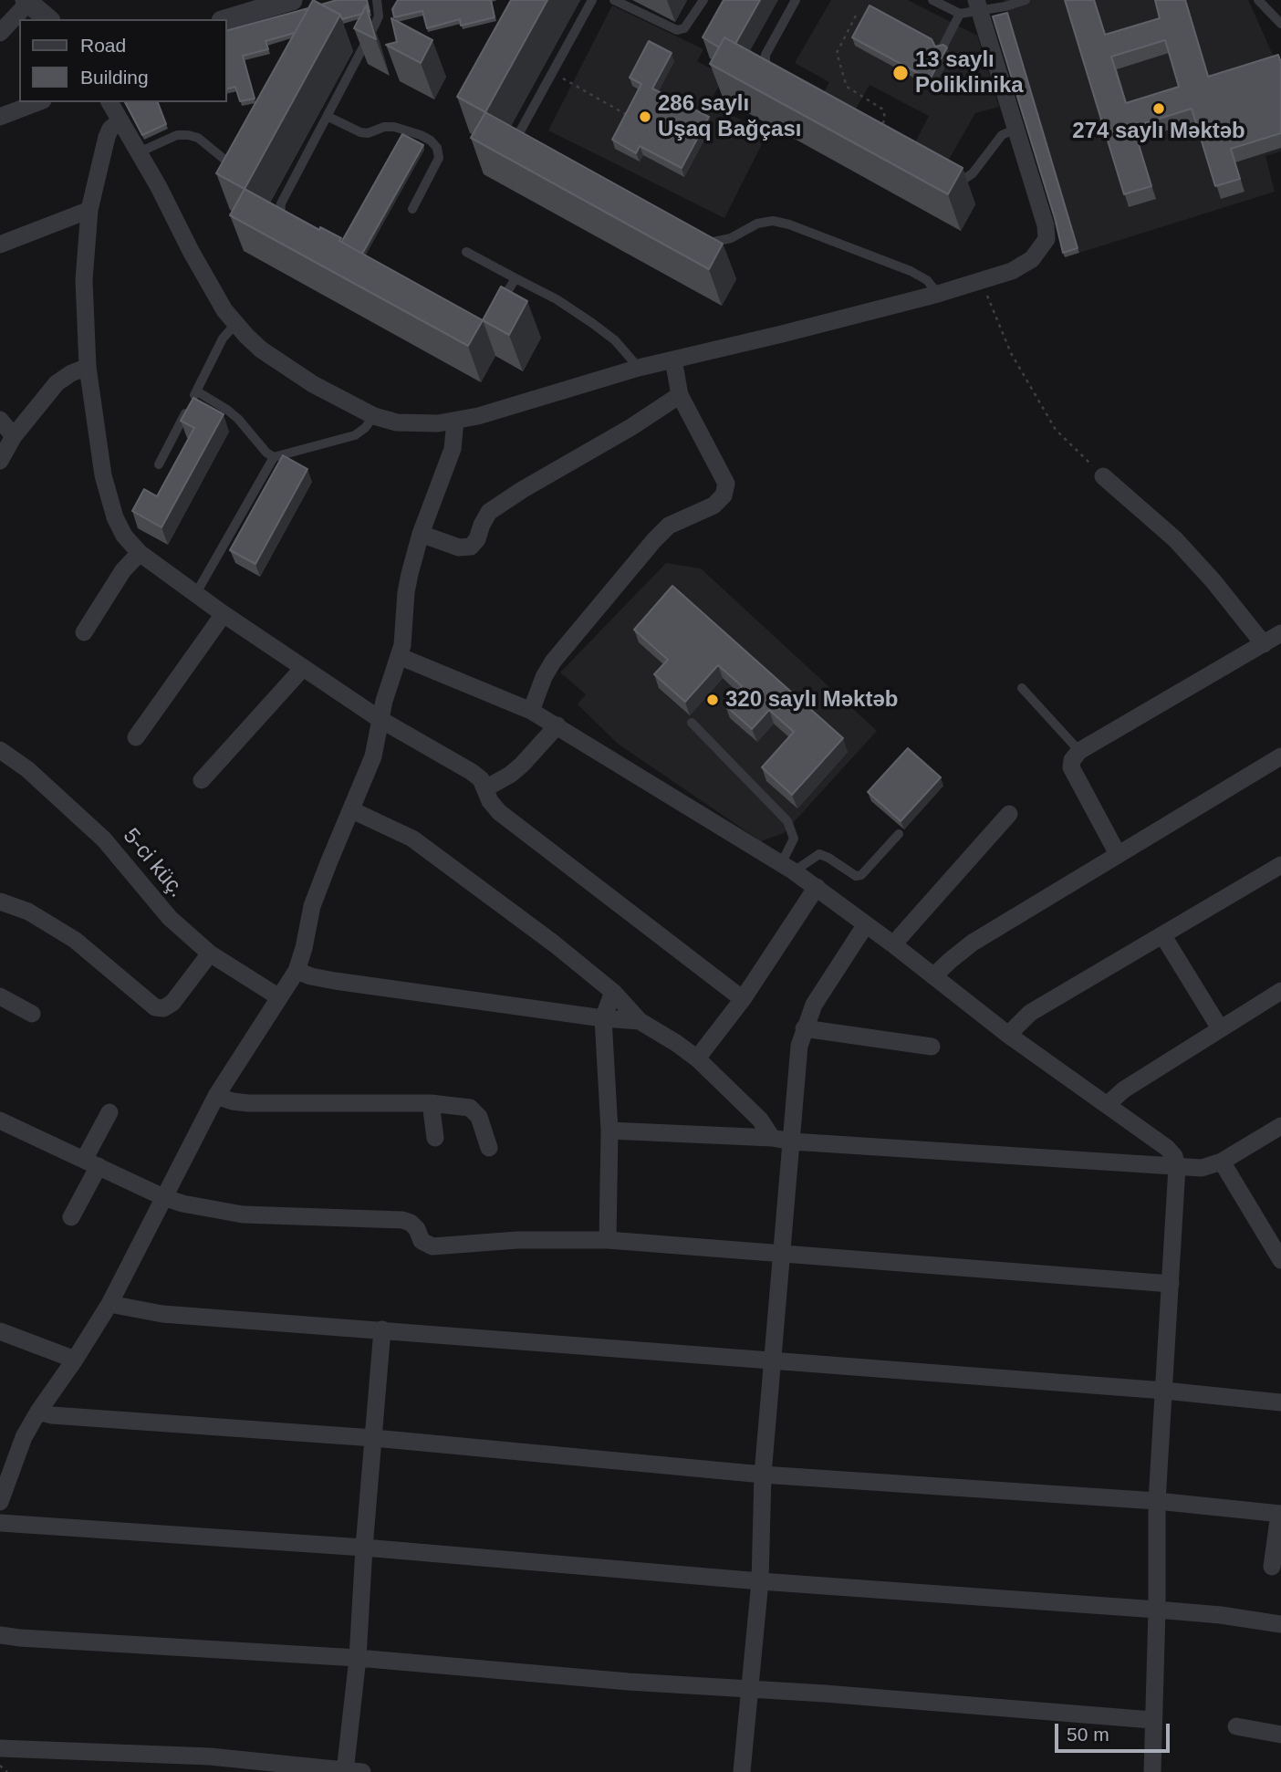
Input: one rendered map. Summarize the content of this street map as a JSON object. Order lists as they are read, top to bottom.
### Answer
{
  "streets": {
    "street": ["5-ci küç."]
  },
  "places": [
    "13 saylı Poliklinika",
    "274 saylı Məktəb",
    "286 saylı Uşaq Bağçası",
    "320 saylı Məktəb"
  ],
  "legend": ["Road", "Building"],
  "scale_bar": "50 m"
}
